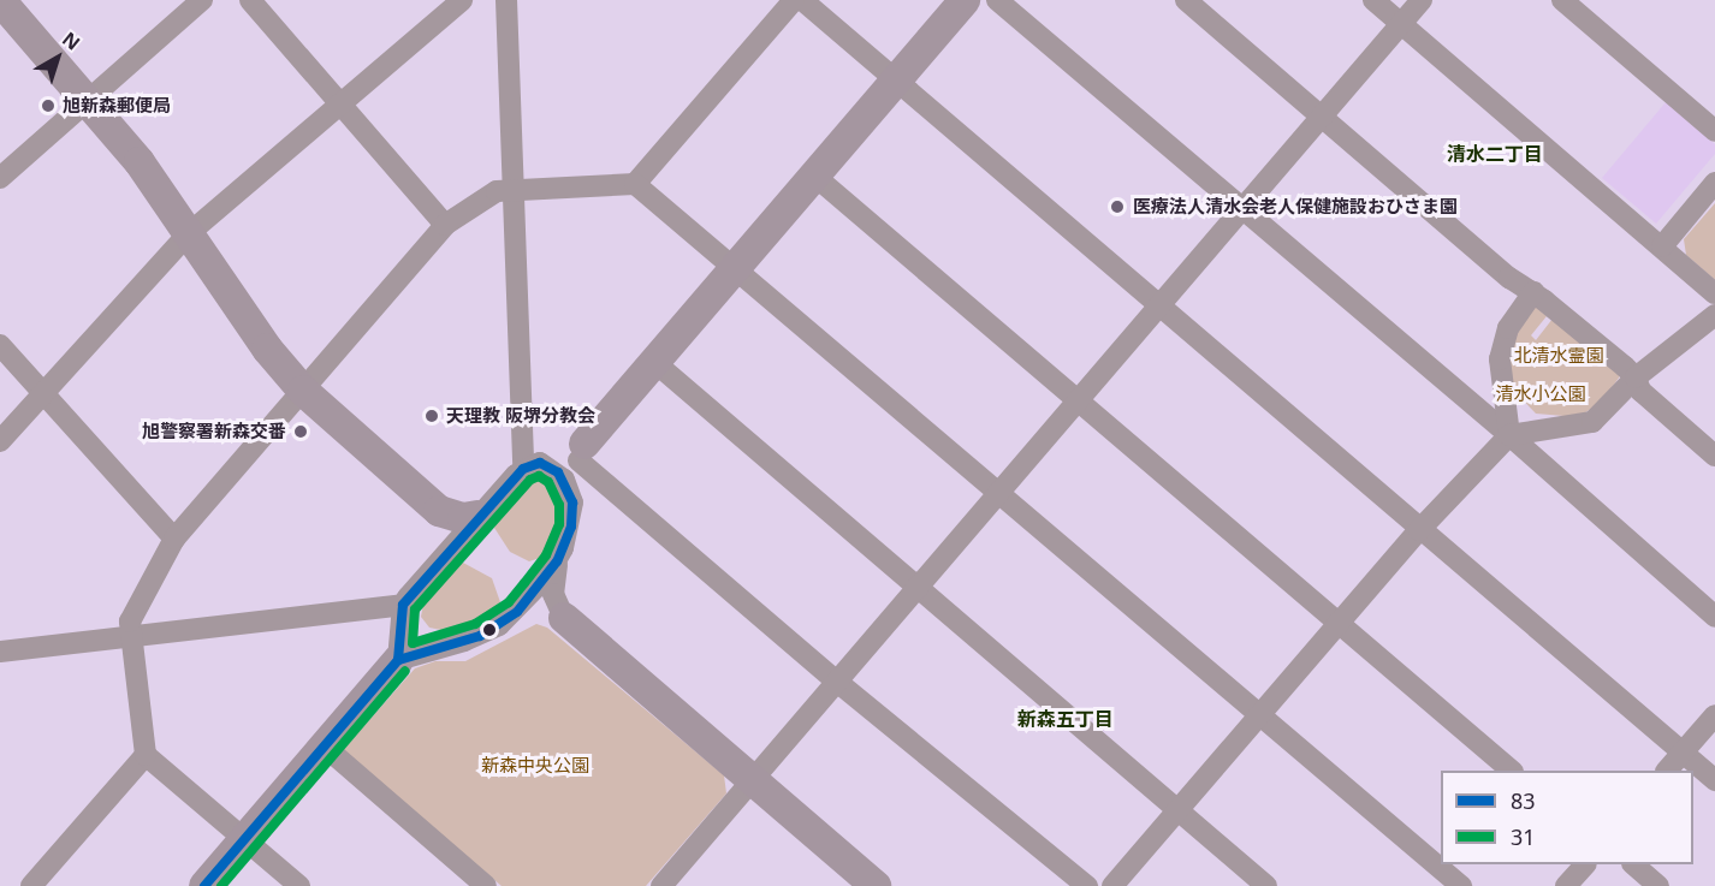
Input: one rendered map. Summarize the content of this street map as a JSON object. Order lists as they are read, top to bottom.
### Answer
{
  "districts": ["清水二丁目", "新森五丁目"],
  "parks": ["北清水霊園", "清水小公園", "新森中央公園"],
  "places": [
    "旭新森郵便局",
    "医療法人清水会老人保健施設おひさま園",
    "天理教 阪堺分教会",
    "旭警察署新森交番"
  ],
  "lines": ["transit line 83", "transit line 31"],
  "legend": ["83", "31"],
  "north": "top right"
}
